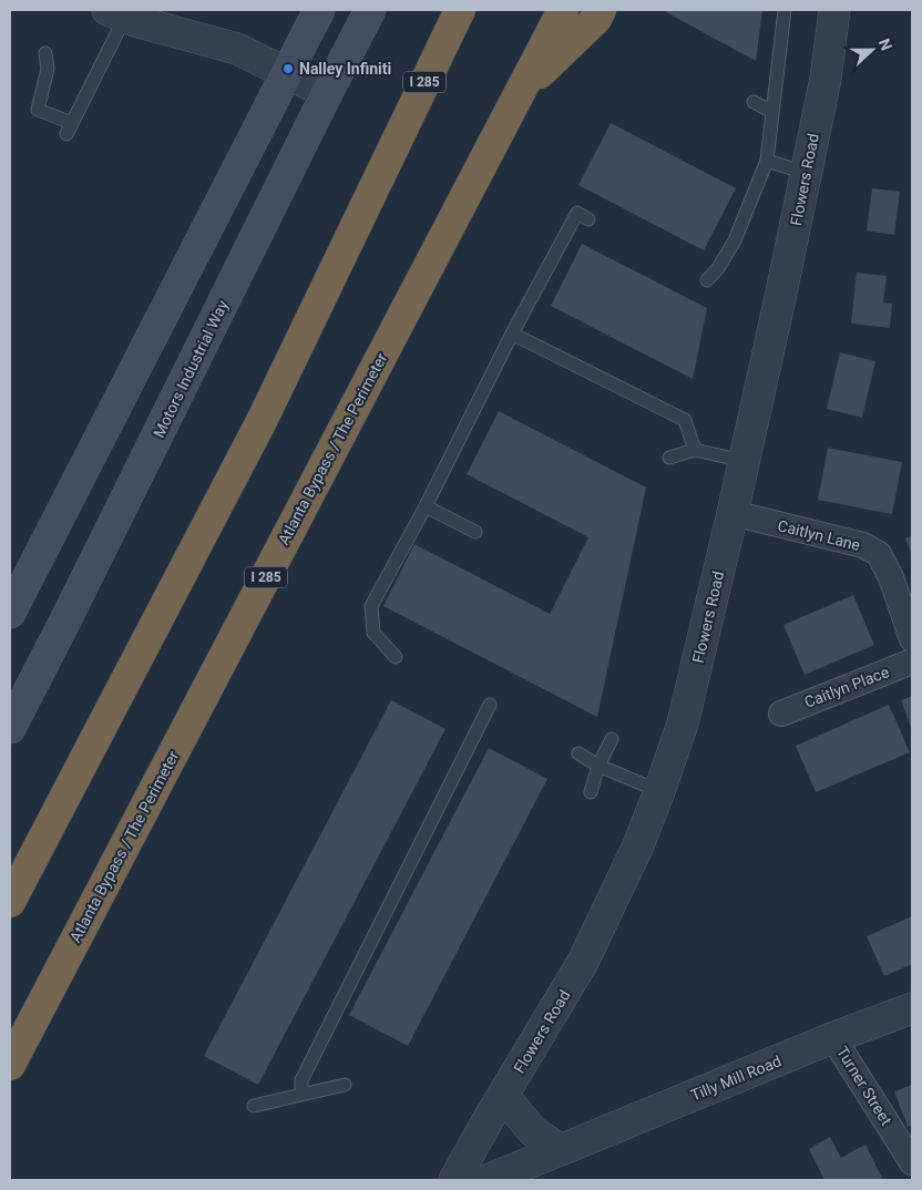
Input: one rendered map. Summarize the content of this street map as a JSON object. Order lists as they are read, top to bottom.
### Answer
{
  "streets": {
    "highway": ["I 285", "Atlanta Bypass / The Perimeter"],
    "main road": ["Motors Industrial Way"],
    "street": [
      "Flowers Road",
      "Caitlyn Lane",
      "Caitlyn Place",
      "Tilly Mill Road",
      "Turner Street"
    ]
  },
  "crossings": [
    ["Flowers Road", "Caitlyn Lane"],
    ["Tilly Mill Road", "Turner Street"]
  ],
  "places": ["Nalley Infiniti"],
  "north": "right"
}
